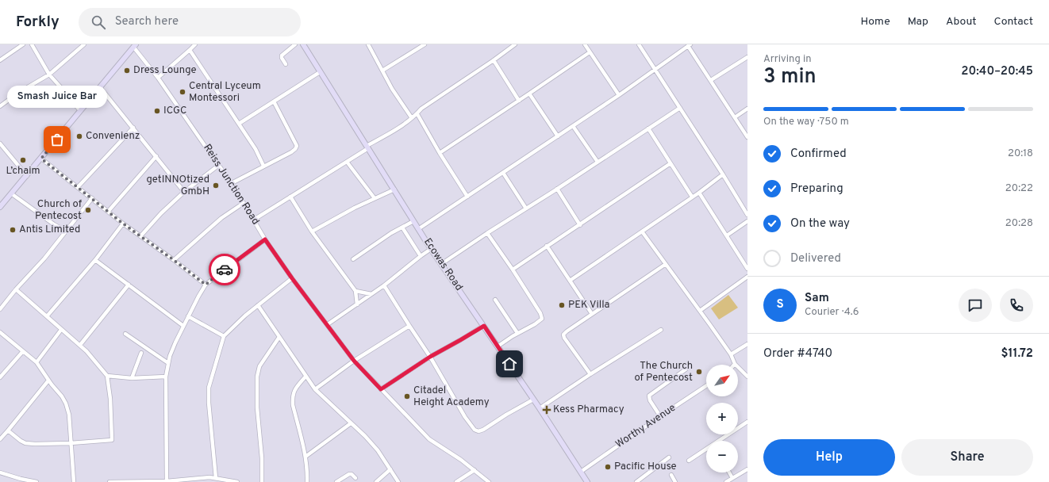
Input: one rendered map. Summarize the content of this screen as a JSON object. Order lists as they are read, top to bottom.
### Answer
{
  "streets": {
    "street": ["Reiss Junction Road", "Ecowas Road", "Worthy Avenue"]
  },
  "crossings": [
    ["Ecowas Road", "Worthy Avenue"]
  ],
  "places": {
    "other": [
      "Dress Lounge",
      "Central Lyceum Montessori",
      "ICGC",
      "Convenienz",
      "Smash Juice Bar",
      "L’chaim",
      "getINNOtized GmbH",
      "Church of Pentecost",
      "Antis Limited",
      "PEK Villa",
      "The Church of Pentecost",
      "Citadel Height Academy",
      "Pacific House"
    ],
    "health": ["Kess Pharmacy"]
  },
  "north": "top right",
  "page": {
    "header": "Forkly",
    "search": "Search here",
    "nav": [
      "Home",
      "Map",
      "About",
      "Contact"
    ],
    "heading": ["3 min", "Arriving in", "20:40–20:45"],
    "panel": [
      "Sam",
      "Courier · 4.6",
      "Order #4740",
      "$11.72"
    ],
    "bubble": "Smash Juice Bar",
    "bar": "On the way · 750 m",
    "list": [
      ["Confirmed", "20:18"],
      ["Preparing", "20:22"],
      ["On the way", "20:28"],
      "Delivered"
    ],
    "round": "S",
    "map_buttons": ["+", "−"],
    "buttons": ["Help", "Share"]
  }
}
